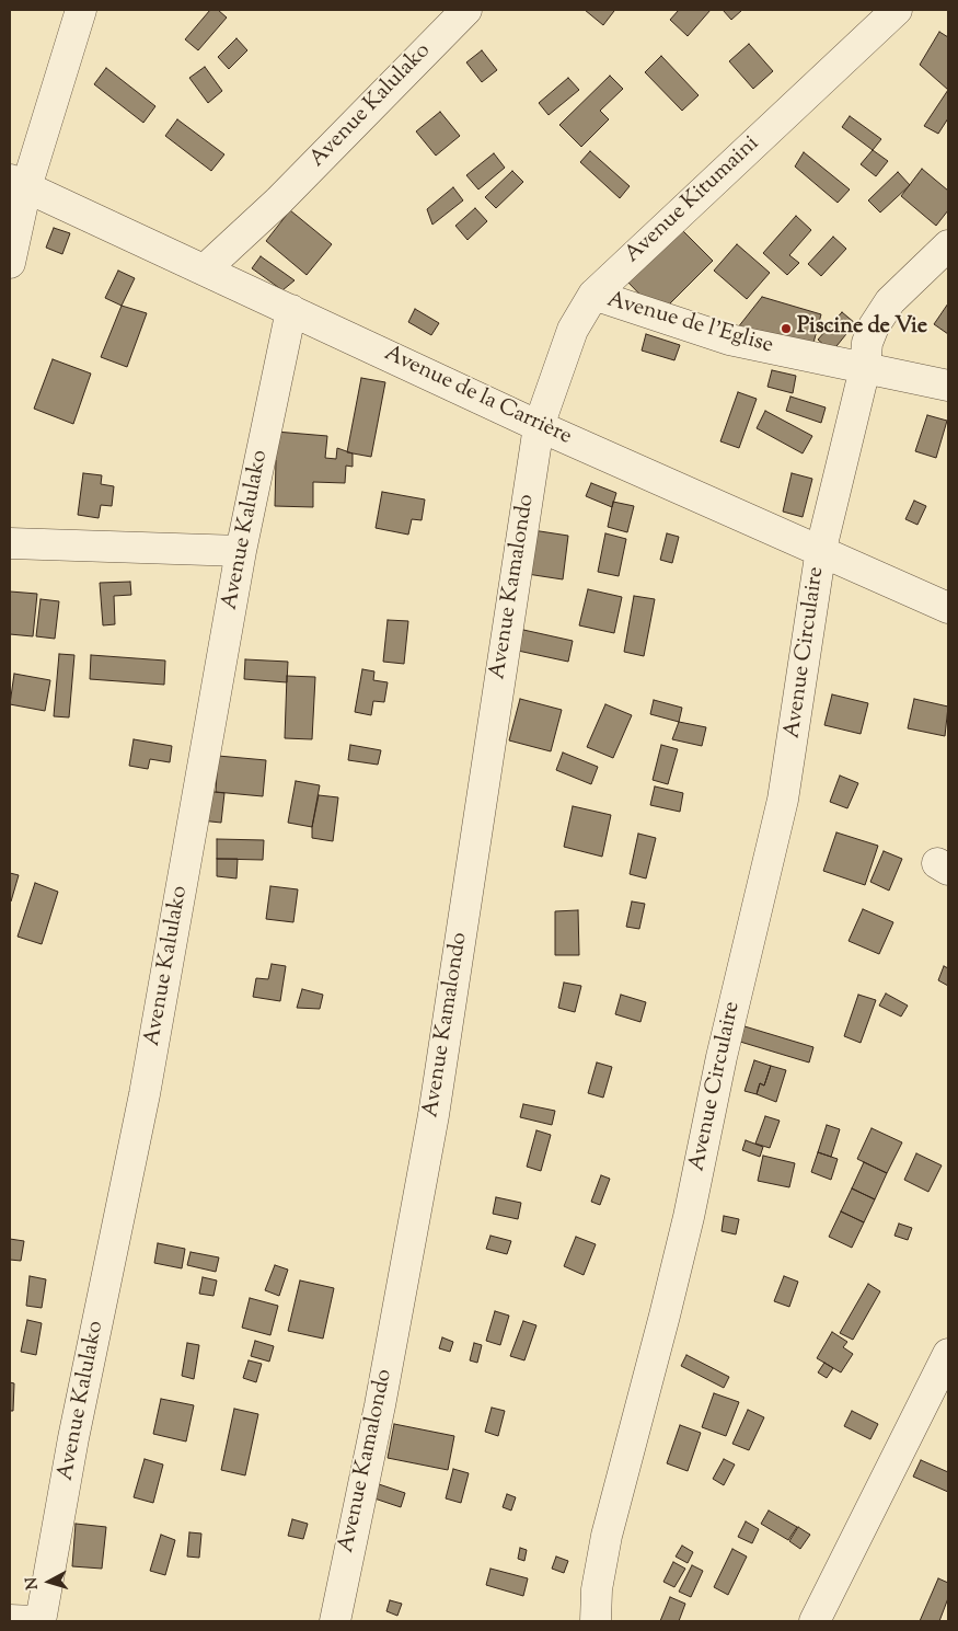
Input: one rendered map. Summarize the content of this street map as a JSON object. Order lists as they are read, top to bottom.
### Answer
{
  "streets": {
    "street": [
      "Avenue Kalulako",
      "Avenue Kitumaini",
      "Avenue de l'Eglise",
      "Avenue de la Carrière",
      "Avenue Kamalondo",
      "Avenue Circulaire"
    ]
  },
  "crossings": [
    ["Avenue Kalulako", "Avenue de la Carrière"],
    ["Avenue Kitumaini", "Avenue de l'Eglise"],
    ["Avenue Kitumaini", "Avenue de la Carrière"],
    ["Avenue Kitumaini", "Avenue Kamalondo"],
    ["Avenue de l'Eglise", "Avenue Circulaire"],
    ["Avenue de la Carrière", "Avenue Kamalondo"],
    ["Avenue de la Carrière", "Avenue Circulaire"]
  ],
  "places": ["Piscine de Vie"],
  "north": "left"
}
